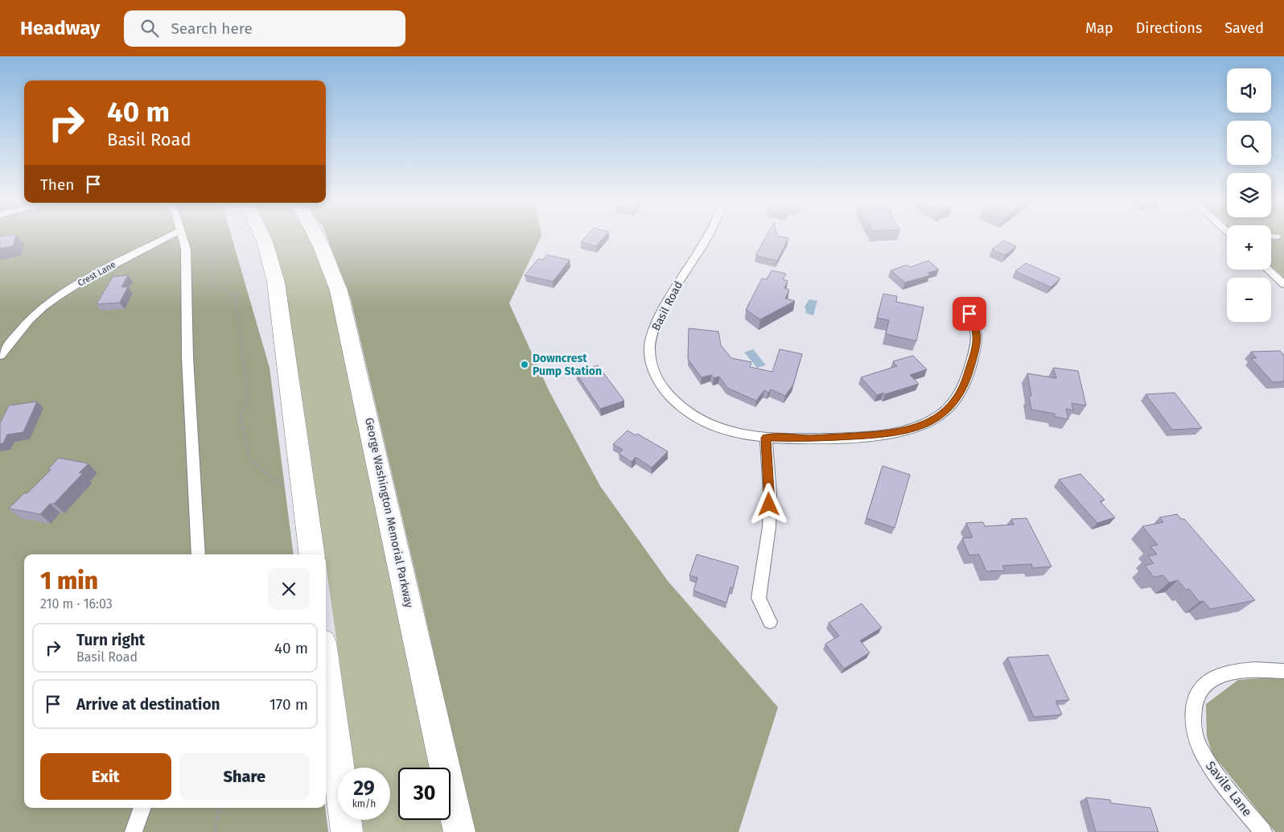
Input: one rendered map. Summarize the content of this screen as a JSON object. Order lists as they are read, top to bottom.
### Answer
{
  "streets": {
    "highway": ["George Washington Memorial Parkway"],
    "street": ["Crest Lane", "Basil Road", "Savile Lane"]
  },
  "places": ["Downcrest Pump Station"],
  "page": {
    "header": "Headway",
    "search": "Search here",
    "nav": ["Map", "Directions", "Saved"],
    "map_buttons": ["+", "−"],
    "turn": ["40 m", "Basil Road"],
    "then": "Then",
    "heading": ["1 min", "210 m · 16:03"],
    "list": [
      {
        "name": "Turn right",
        "note": "Basil Road",
        "value": "40 m"
      },
      {
        "name": "Arrive at destination",
        "value": "170 m"
      }
    ],
    "buttons": ["Exit", "Share"],
    "speed": "29 km/h",
    "limit": "30"
  }
}
